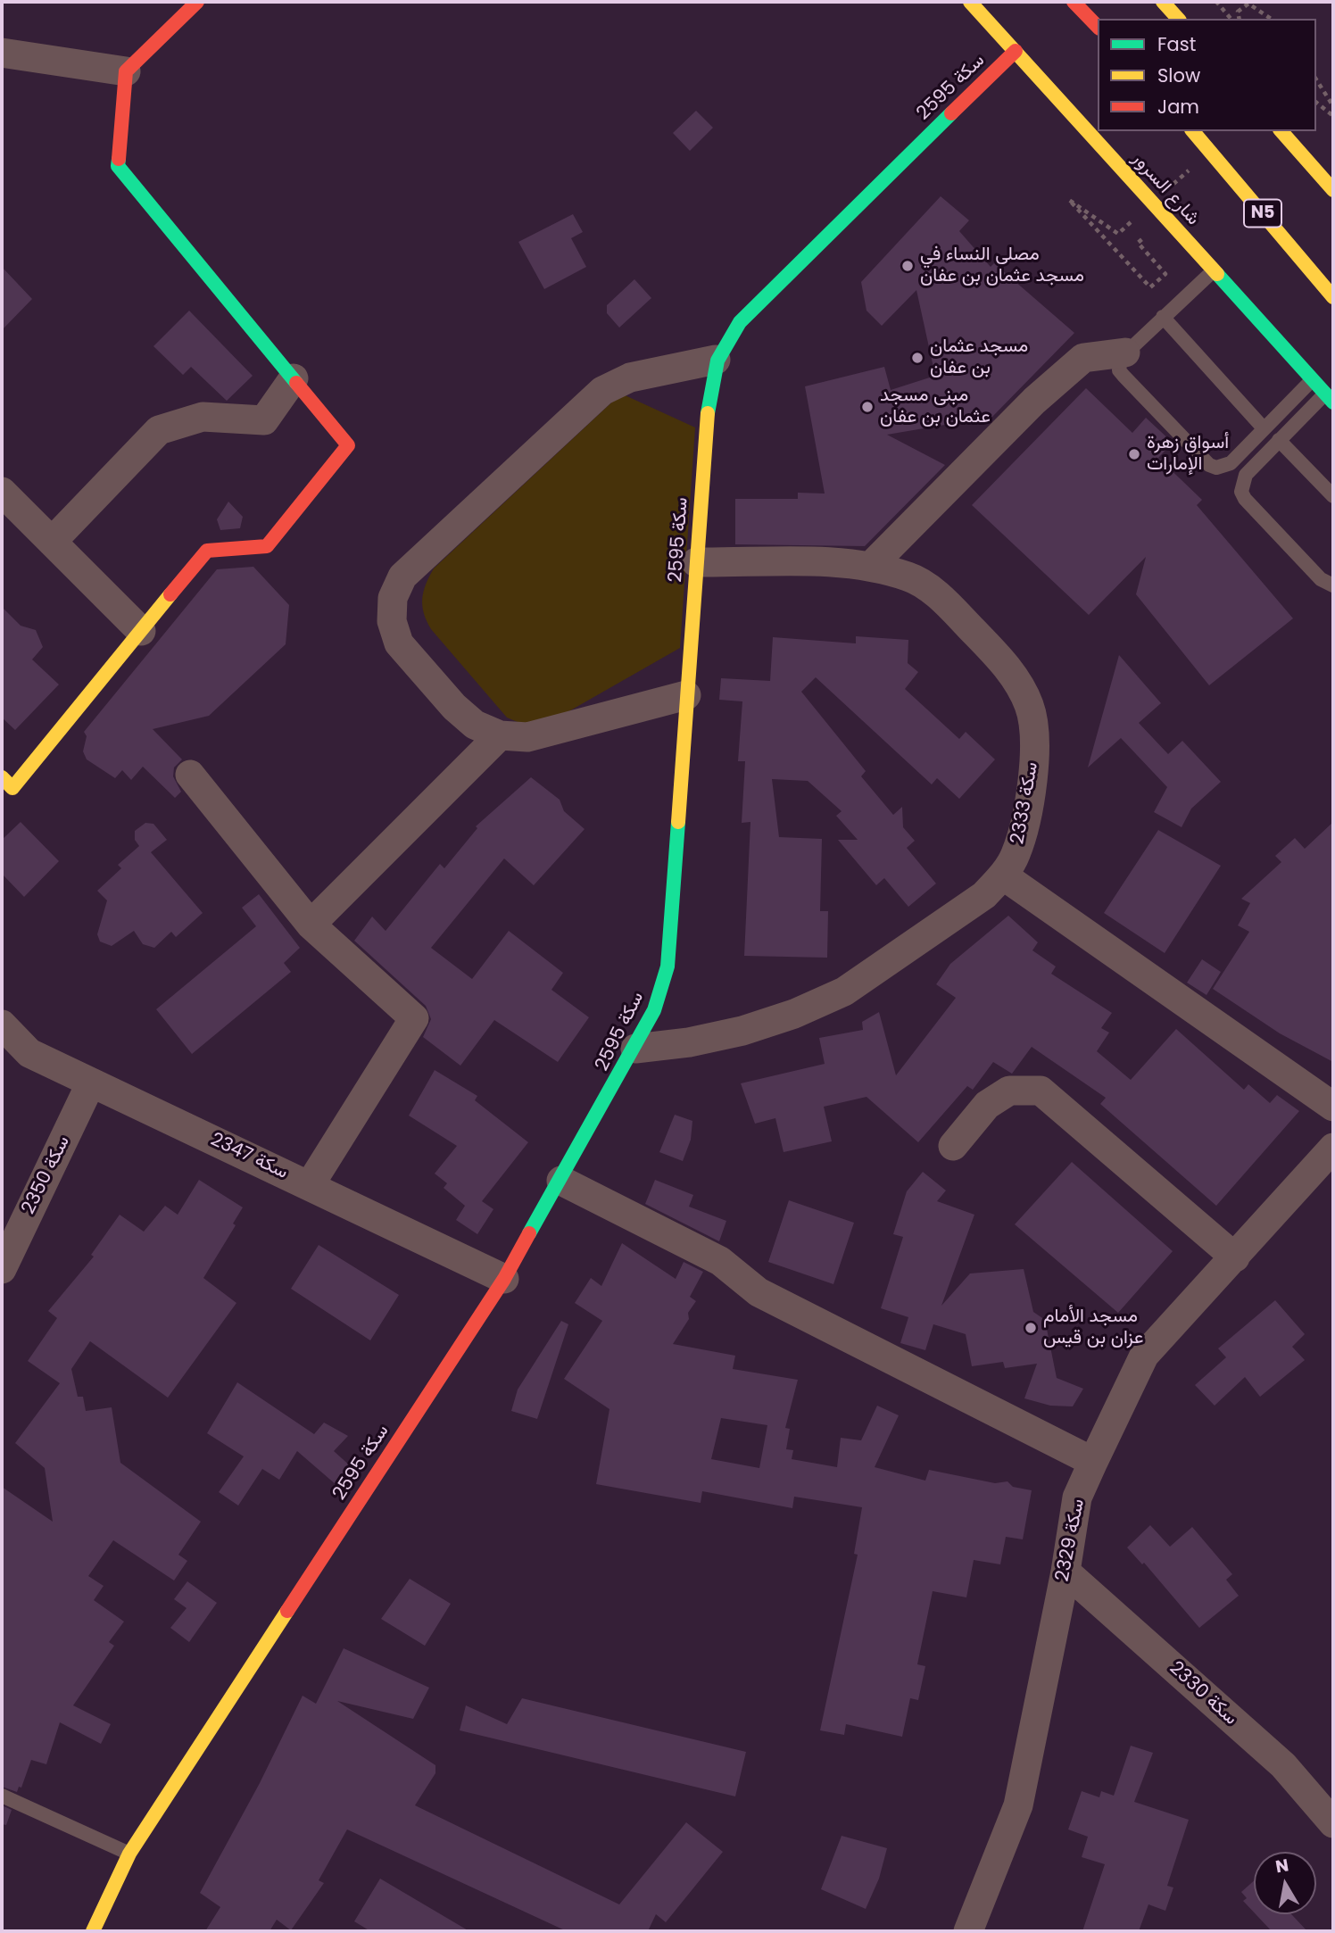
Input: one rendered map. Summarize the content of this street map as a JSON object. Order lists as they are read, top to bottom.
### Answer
{
  "streets": {
    "main road": ["سكة 2595", "شارع السرور", "N5"],
    "street": [
      "سكة 2333",
      "سكة 2347",
      "سكة 2350",
      "سكة 2329",
      "سكة 2330"
    ]
  },
  "crossings": [
    ["سكة 2595", "شارع السرور"],
    ["سكة 2595", "سكة 2333"],
    ["سكة 2595", "سكة 2347"],
    ["سكة 2347", "سكة 2350"],
    ["سكة 2329", "سكة 2330"]
  ],
  "places": [
    "مصلى النساء في مسجد عثمان بن عفان",
    "مسجد عثمان بن عفان",
    "مبنى مسجد عثمان بن عفان",
    "أسواق زهرة الإمارات",
    "مسجد الأمام عزان بن قيس"
  ],
  "legend": ["Fast", "Slow", "Jam"],
  "north": "top"
}
